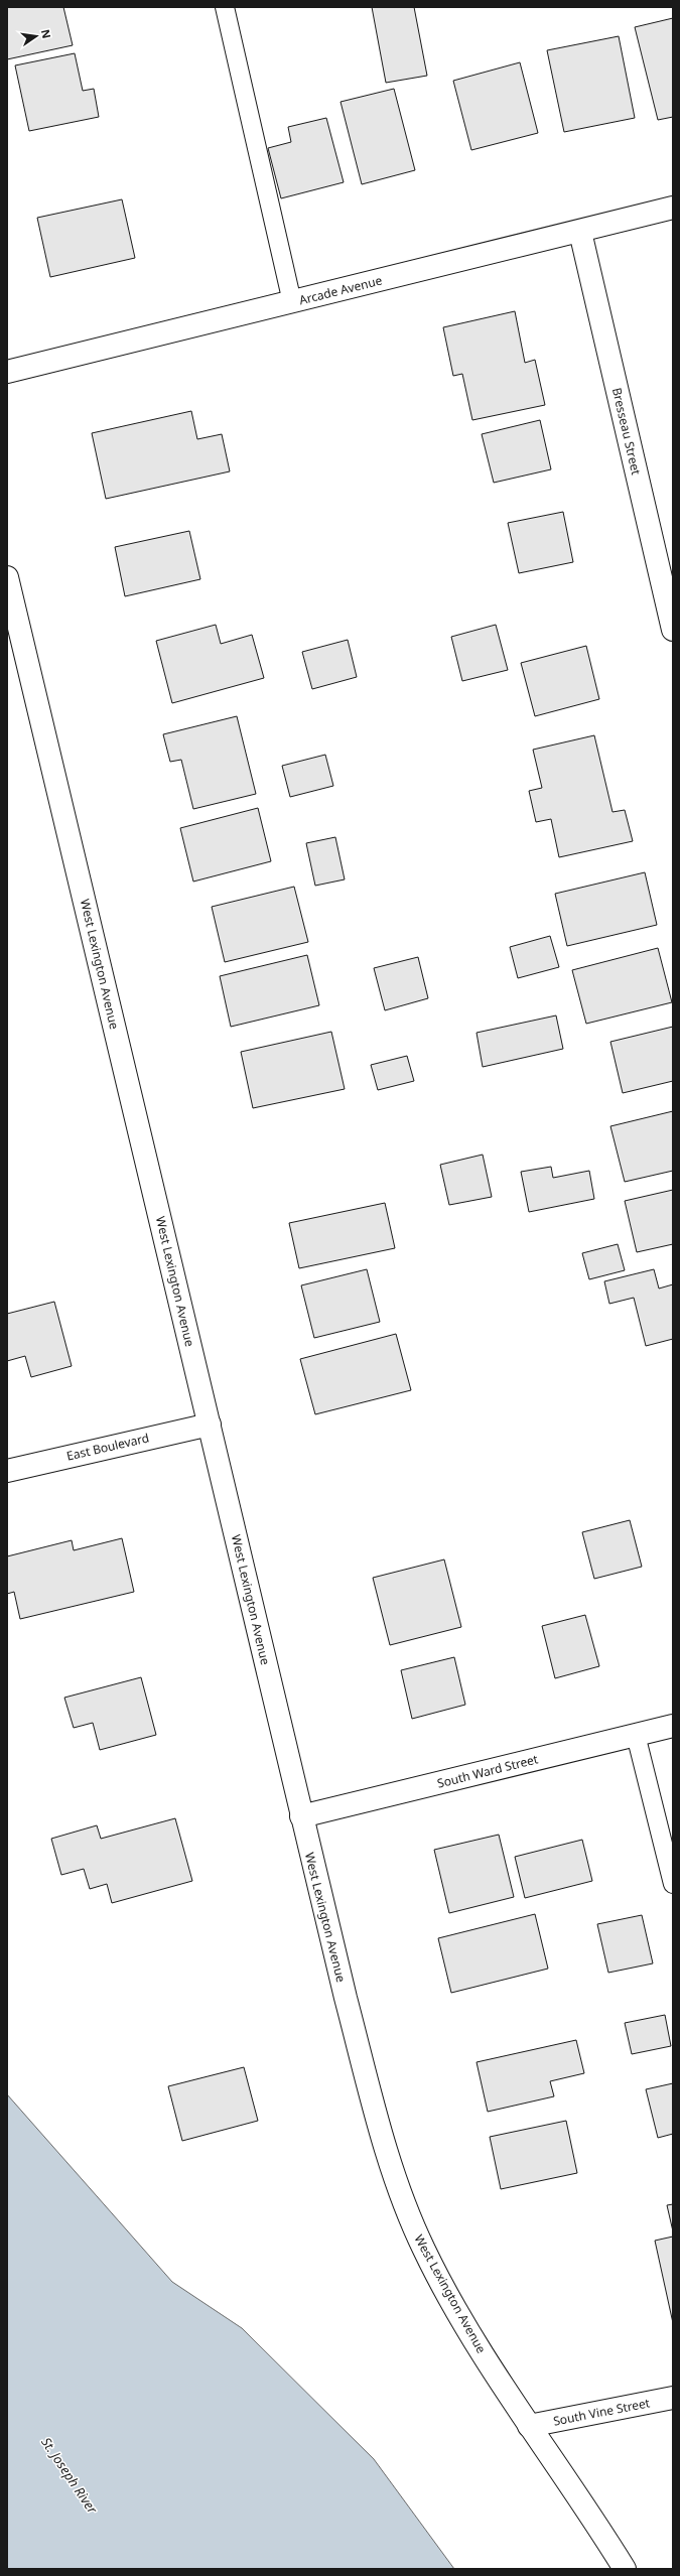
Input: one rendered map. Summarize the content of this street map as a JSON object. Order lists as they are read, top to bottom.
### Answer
{
  "streets": {
    "main road": [
      "Arcade Avenue",
      "Bresseau Street",
      "West Lexington Avenue",
      "East Boulevard",
      "South Ward Street",
      "South Vine Street"
    ]
  },
  "crossings": [
    ["Arcade Avenue", "Bresseau Street"],
    ["West Lexington Avenue", "East Boulevard"],
    ["West Lexington Avenue", "South Ward Street"],
    ["West Lexington Avenue", "South Vine Street"]
  ],
  "water": ["St. Joseph River"],
  "north": "right"
}
